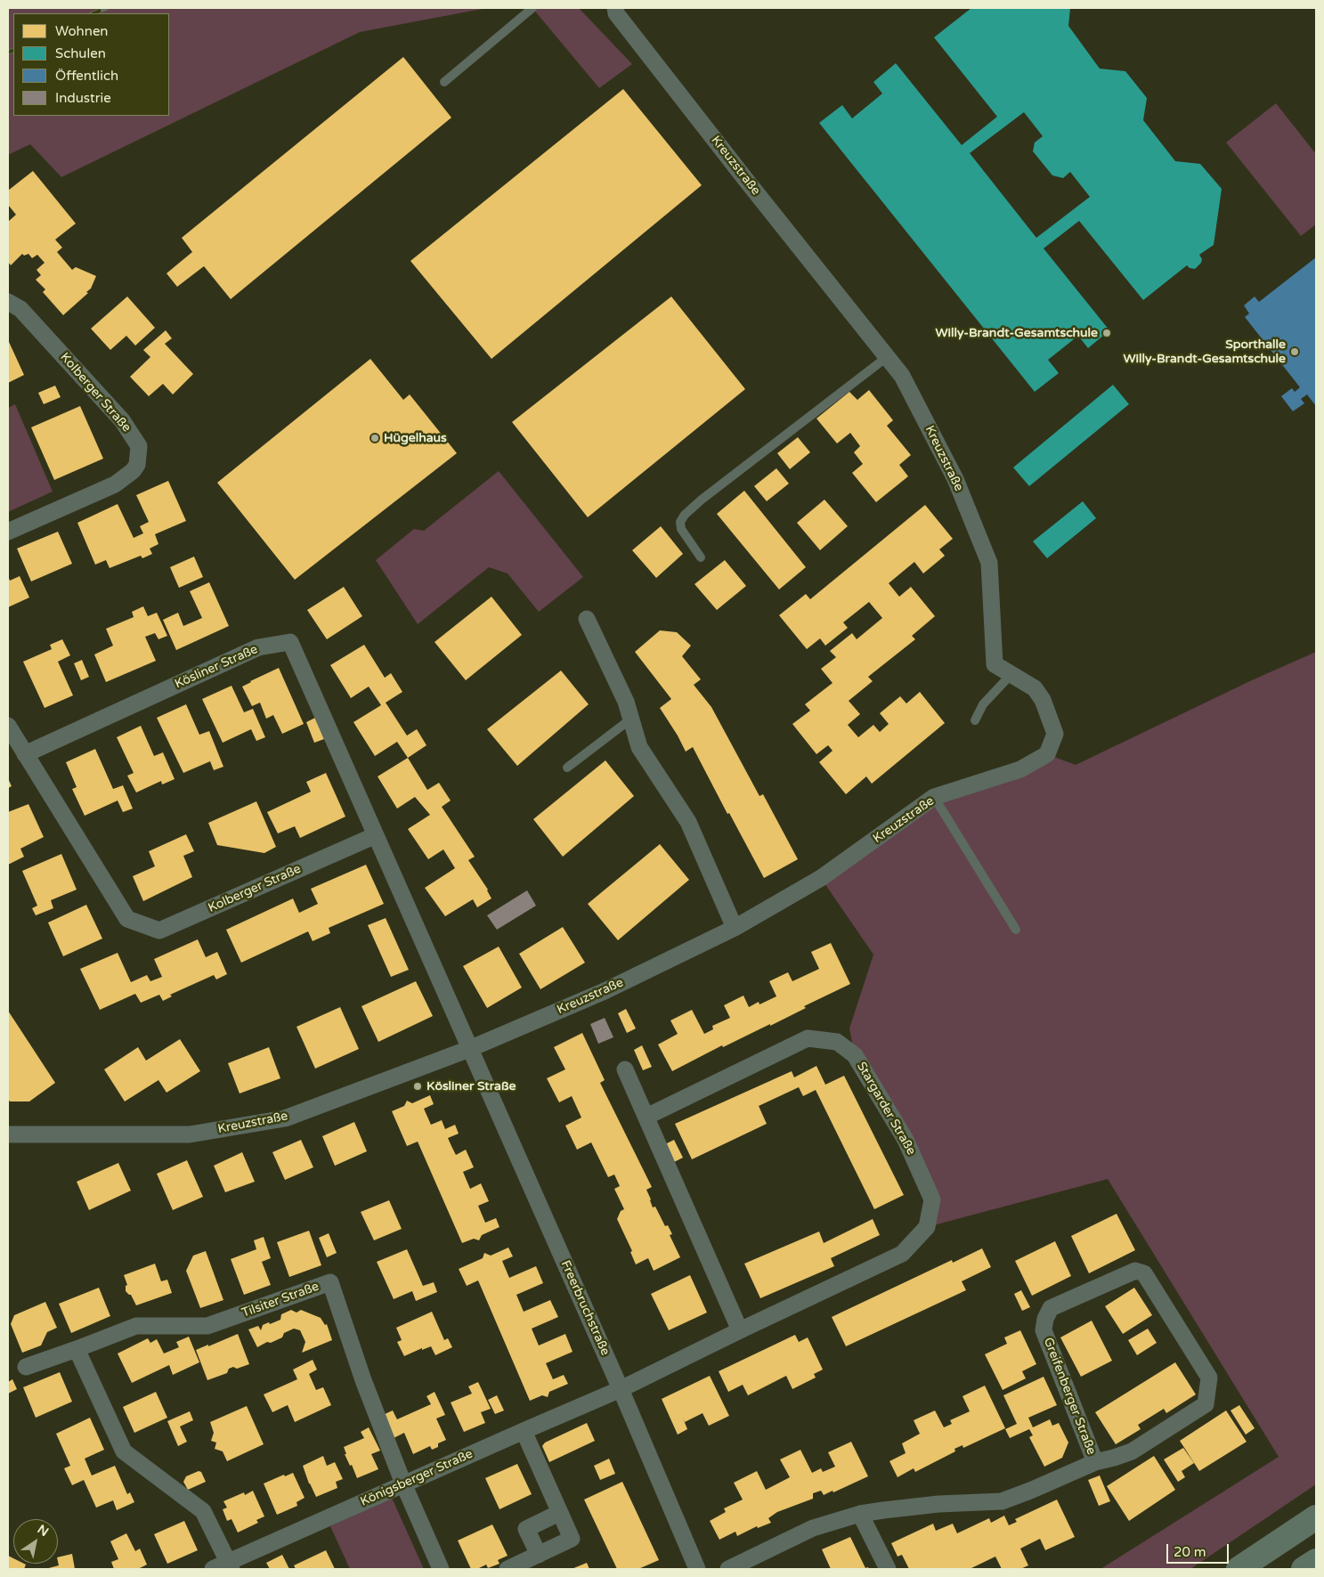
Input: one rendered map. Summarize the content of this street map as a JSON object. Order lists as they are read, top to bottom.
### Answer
{
  "streets": {
    "street": [
      "Kreuzstraße",
      "Kolberger Straße",
      "Kösliner Straße",
      "Stargarder Straße",
      "Tilsiter Straße",
      "Freerbruchstraße",
      "Greifenberger Straße",
      "Königsberger Straße"
    ]
  },
  "crossings": [
    ["Kreuzstraße", "Freerbruchstraße"],
    ["Kolberger Straße", "Kösliner Straße"],
    ["Stargarder Straße", "Freerbruchstraße"],
    ["Stargarder Straße", "Königsberger Straße"],
    ["Tilsiter Straße", "Königsberger Straße"],
    ["Freerbruchstraße", "Königsberger Straße"]
  ],
  "places": [
    "Willy-Brandt-Gesamtschule",
    "Sporthalle Willy-Brandt-Gesamtschule",
    "Hügelhaus",
    "Kösliner Straße"
  ],
  "legend": [
    "Wohnen",
    "Schulen",
    "Öffentlich",
    "Industrie"
  ],
  "scale_bar": "20 m",
  "north": "top right"
}
